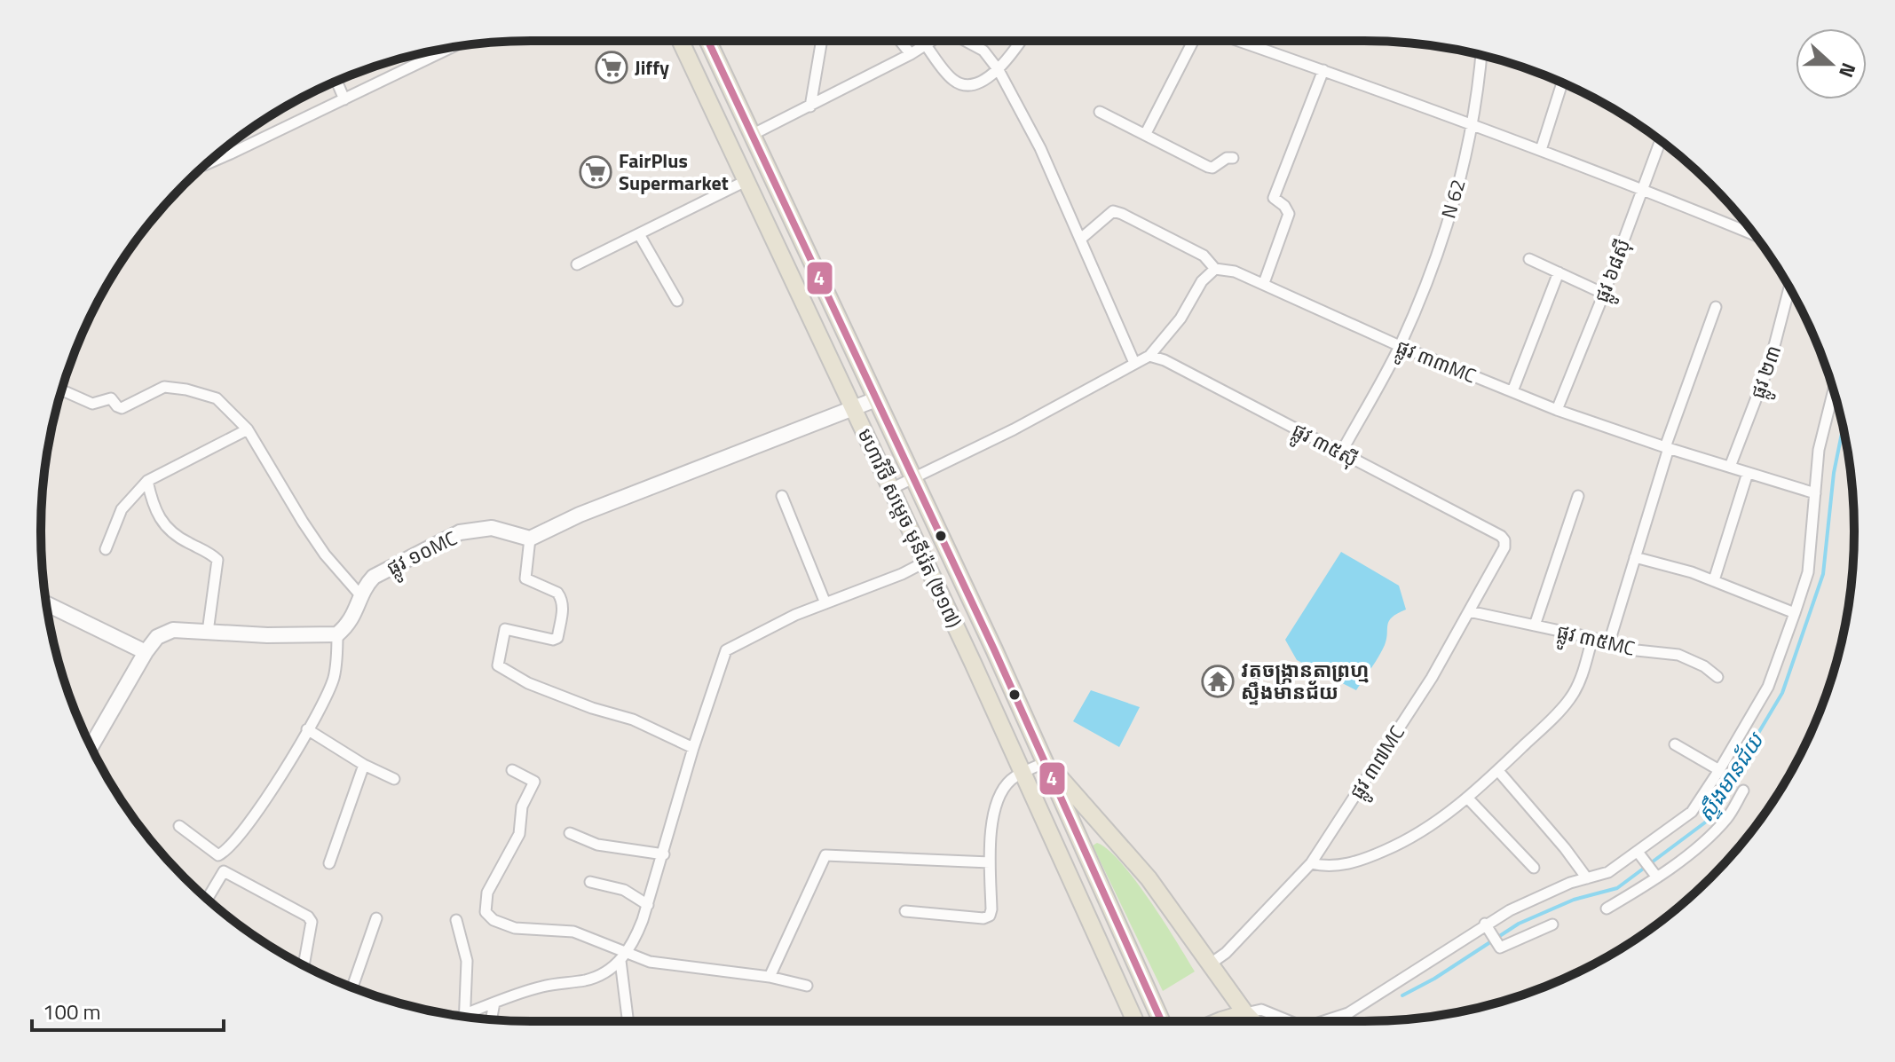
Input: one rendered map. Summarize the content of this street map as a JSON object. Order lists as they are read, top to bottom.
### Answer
{
  "streets": {
    "main road": ["មហាវិថី សម្តេច មុនីរ៉េត (២១៧)"],
    "street": [
      "N 62",
      "ផ្លូវ ៦៨ស៊ី",
      "ផ្លូវ ៣៣MC",
      "ផ្លូវ ២៣",
      "ផ្លូវ ៣៥ស៊ី",
      "ផ្លូវ ១០MC",
      "ផ្លូវ ៣៥MC",
      "ផ្លូវ ៣៧MC"
    ]
  },
  "crossings": [
    ["N 62", "ផ្លូវ ៣៣MC"],
    ["N 62", "ផ្លូវ ៣៥ស៊ី"],
    ["ផ្លូវ ៦៨ស៊ី", "ផ្លូវ ៣៣MC"],
    ["ផ្លូវ ៣៣MC", "ផ្លូវ ២៣"],
    ["ផ្លូវ ៣៥ស៊ី", "ផ្លូវ ៣៧MC"],
    ["ផ្លូវ ៣៥MC", "ផ្លូវ ៣៧MC"]
  ],
  "water": ["ស្ទឹងមានជ័យ"],
  "places": {
    "supermarket": ["Jiffy", "FairPlus Supermarket"],
    "temple": ["វត្តចង្ក្រានតាព្រហ្ម ស្ទឹងមានជ័យ"]
  },
  "lines": ["transit line 4"],
  "scale_bar": "100 m",
  "north": "right"
}
